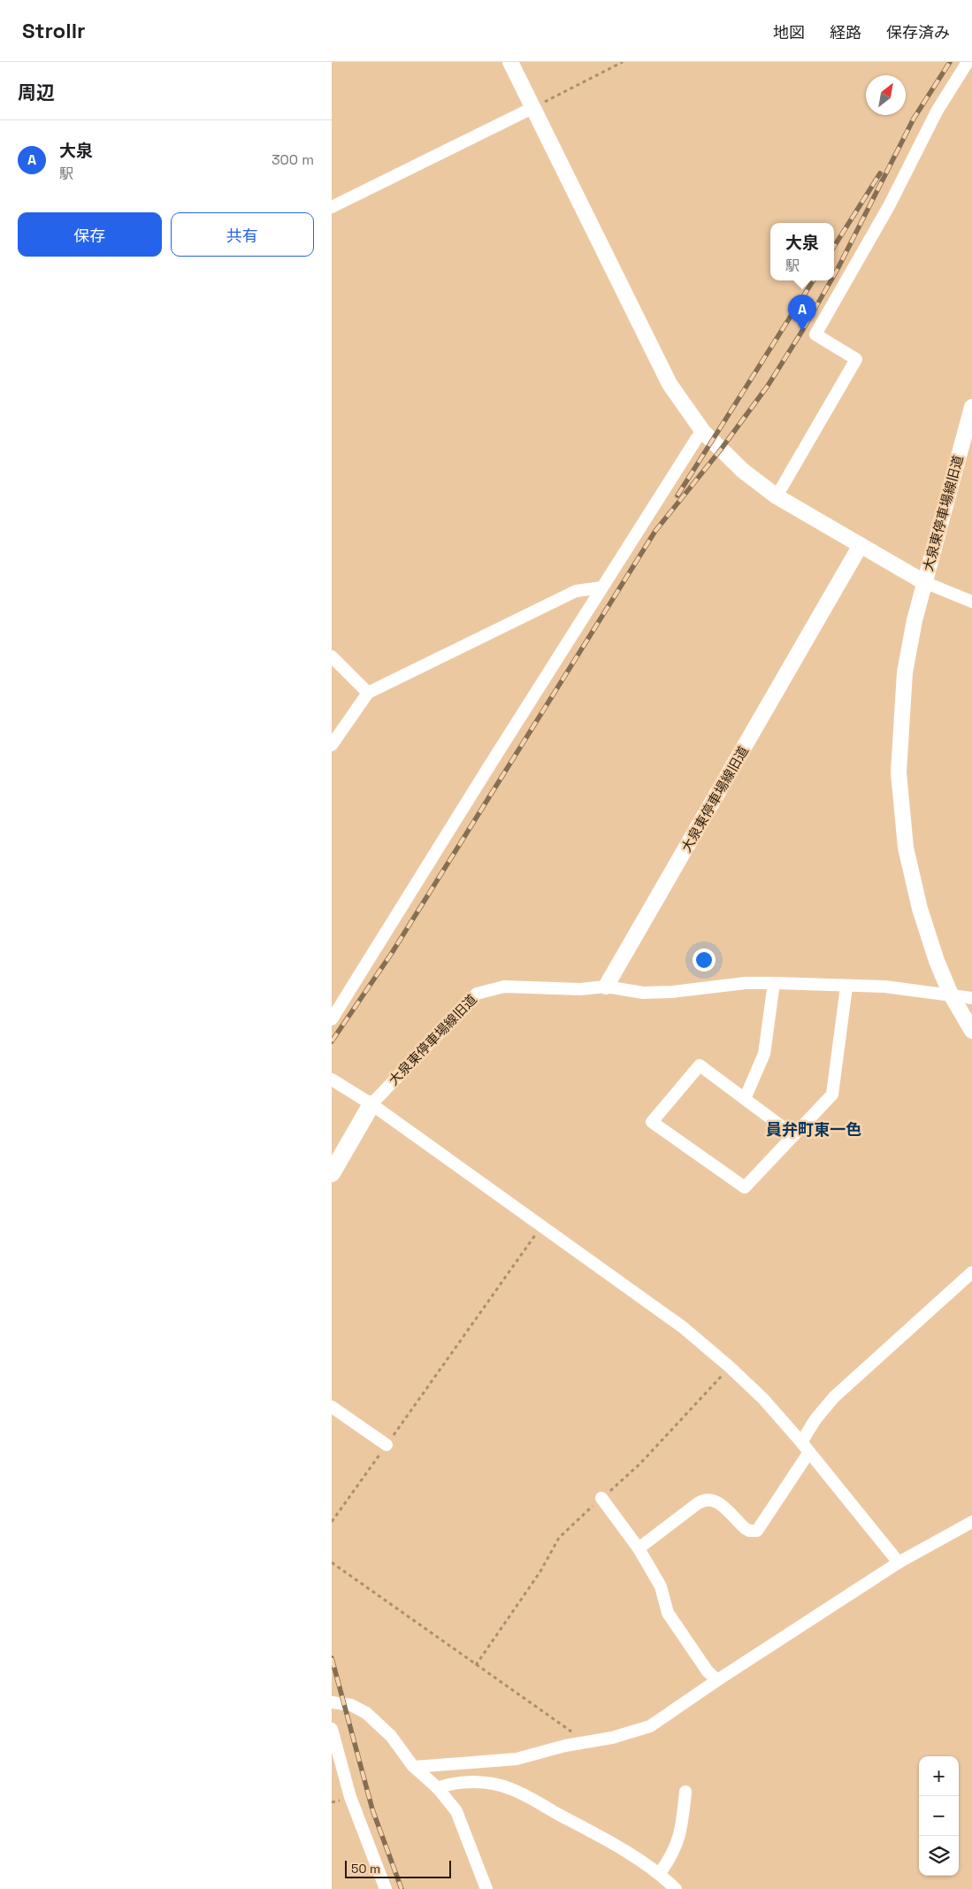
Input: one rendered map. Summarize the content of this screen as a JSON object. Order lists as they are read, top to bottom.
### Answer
{
  "streets": {
    "street": ["大泉東停車場線旧道"]
  },
  "districts": ["員弁町東一色"],
  "scale_bar": "50 m",
  "north": "top right",
  "page": {
    "header": "Strollr",
    "nav": ["地図", "経路", "保存済み"],
    "heading": "周辺",
    "list": [
      {
        "mark": "A",
        "name": "大泉",
        "note": "駅",
        "value": "300 m"
      }
    ],
    "buttons": ["保存", "共有"],
    "popup": ["大泉", "駅"],
    "pins": "A",
    "map_buttons": ["+", "−"],
    "scale": "50 m"
  }
}
